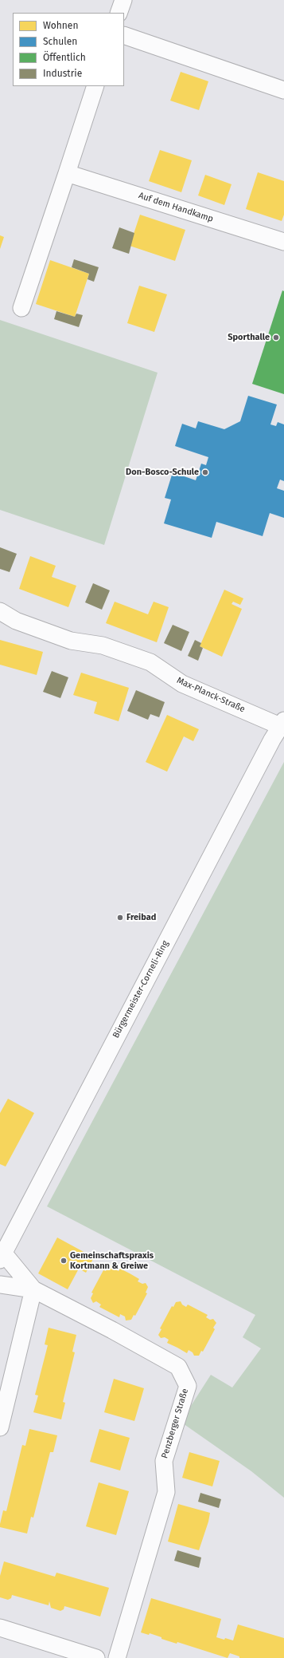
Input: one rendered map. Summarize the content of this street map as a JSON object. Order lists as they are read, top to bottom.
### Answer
{
  "streets": {
    "street": [
      "Auf dem Handkamp",
      "Max-Planck-Straße",
      "Bürgermeister-Corneli-Ring",
      "Penzberger Straße"
    ]
  },
  "crossings": [
    ["Max-Planck-Straße", "Bürgermeister-Corneli-Ring"],
    ["Bürgermeister-Corneli-Ring", "Penzberger Straße"]
  ],
  "places": [
    "Sporthalle",
    "Don-Bosco-Schule",
    "Freibad",
    "Gemeinschaftspraxis Kortmann & Greiwe"
  ],
  "legend": [
    "Wohnen",
    "Schulen",
    "Öffentlich",
    "Industrie"
  ]
}
